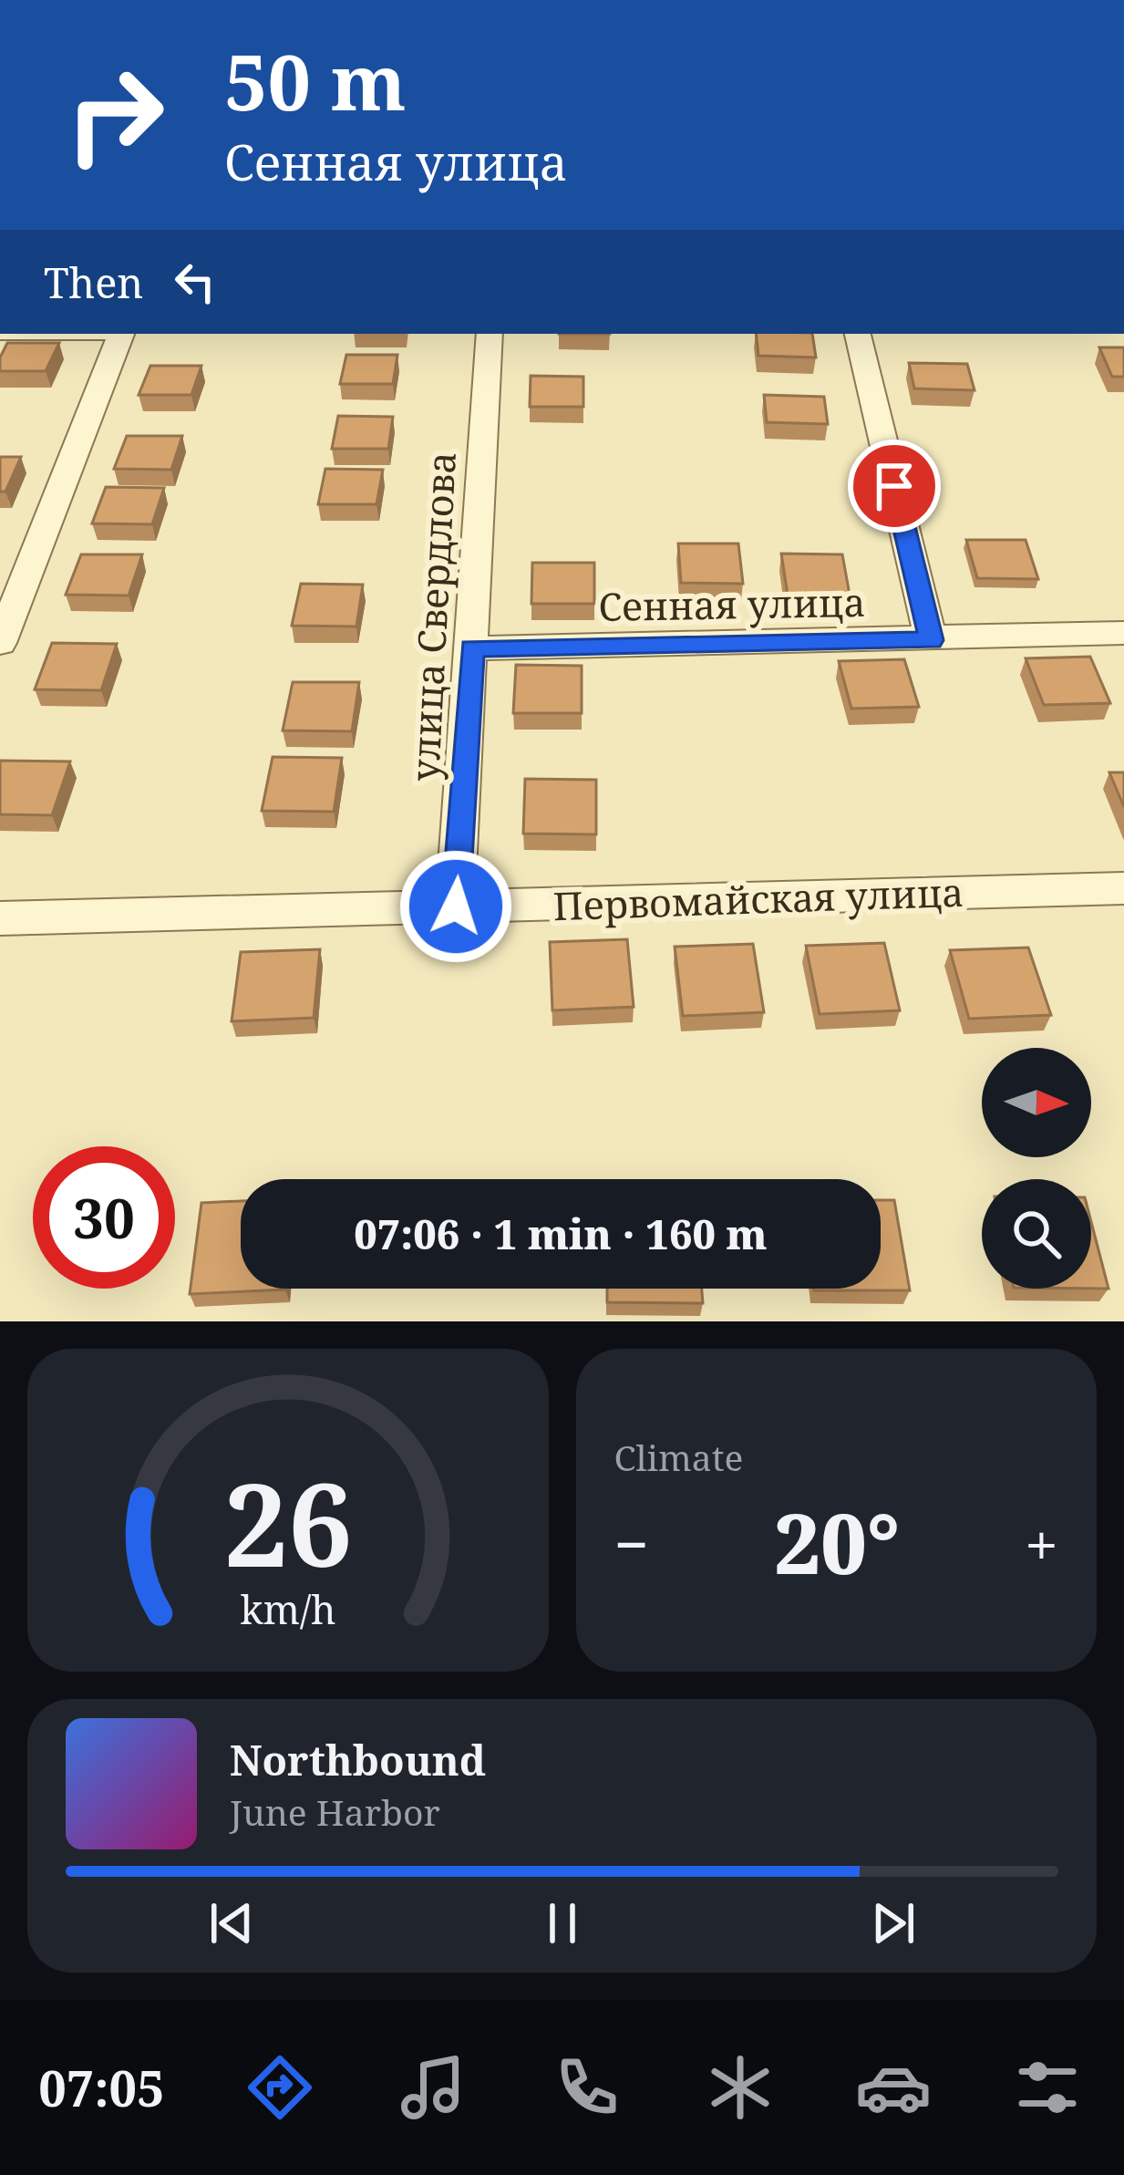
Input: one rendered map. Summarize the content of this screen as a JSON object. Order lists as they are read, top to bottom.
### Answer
{
  "streets": {
    "street": ["Сенная улица", "улица Свердлова", "Первомайская улица"]
  },
  "crossings": [
    ["Сенная улица", "улица Свердлова"],
    ["улица Свердлова", "Первомайская улица"]
  ],
  "north": "right",
  "page": {
    "turn": ["50 m", "Сенная улица"],
    "then": "Then",
    "limit": "30",
    "trip": "07:06 · 1 min · 160 m",
    "tile": "Climate",
    "heat": ["−", "20°", "+"],
    "song": ["Northbound", "June Harbor"],
    "tabs": "07:05",
    "gauge": ["26", "km/h"]
  }
}
